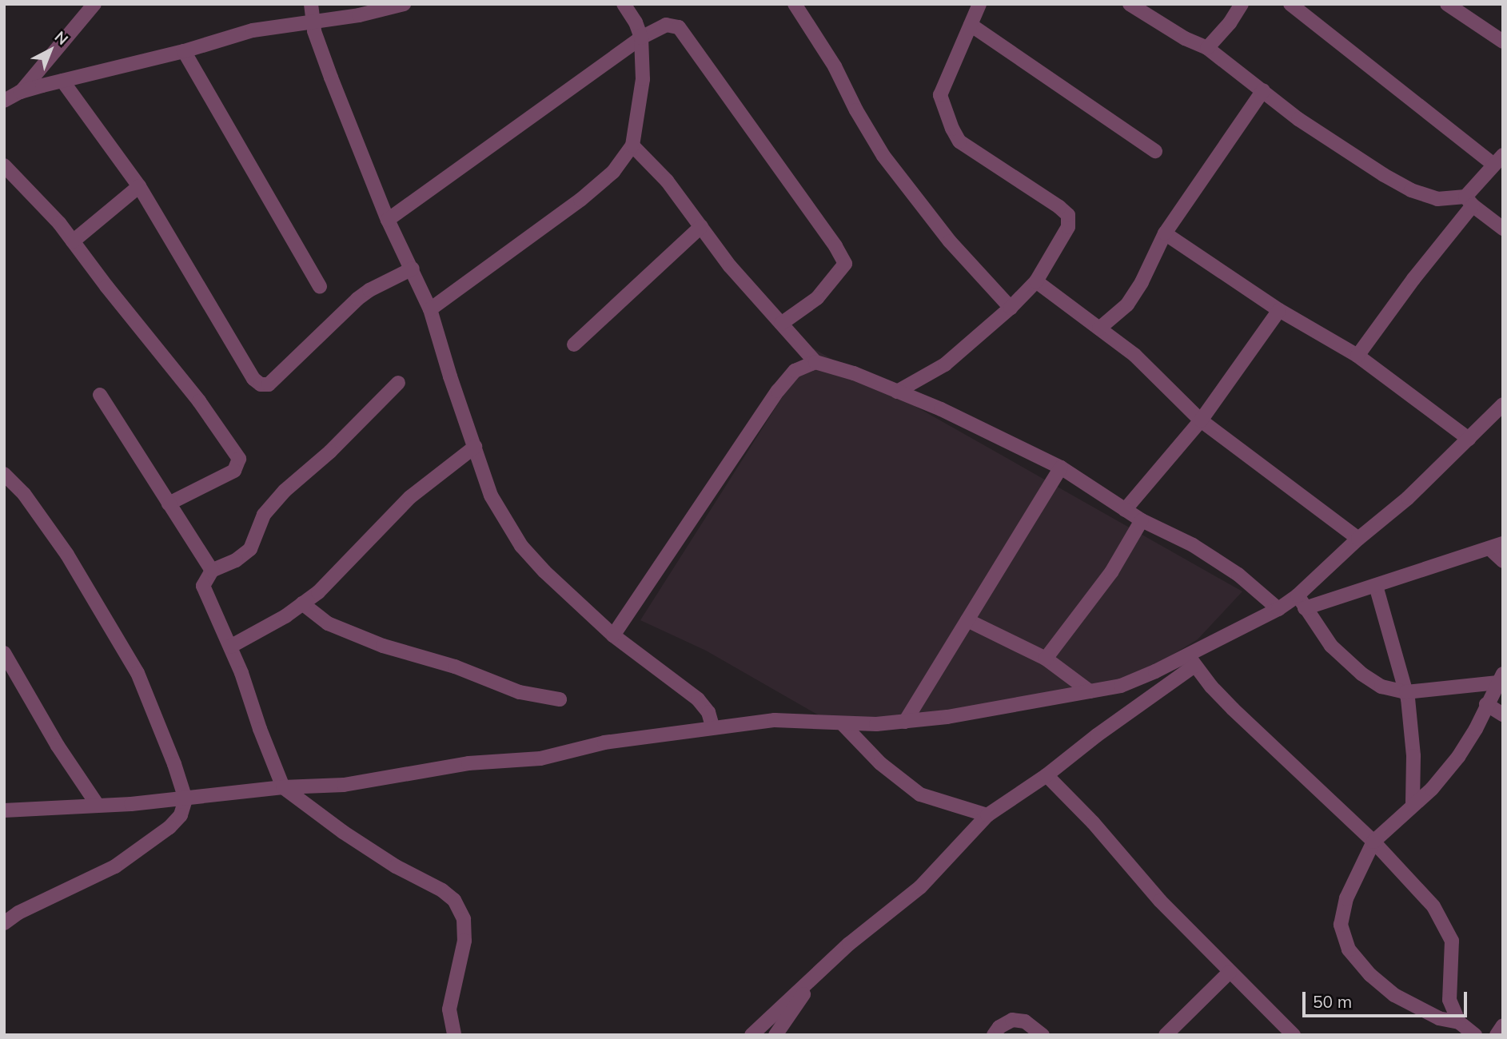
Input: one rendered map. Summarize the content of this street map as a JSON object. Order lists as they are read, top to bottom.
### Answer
{
  "scale_bar": "50 m",
  "north": "top right"
}
